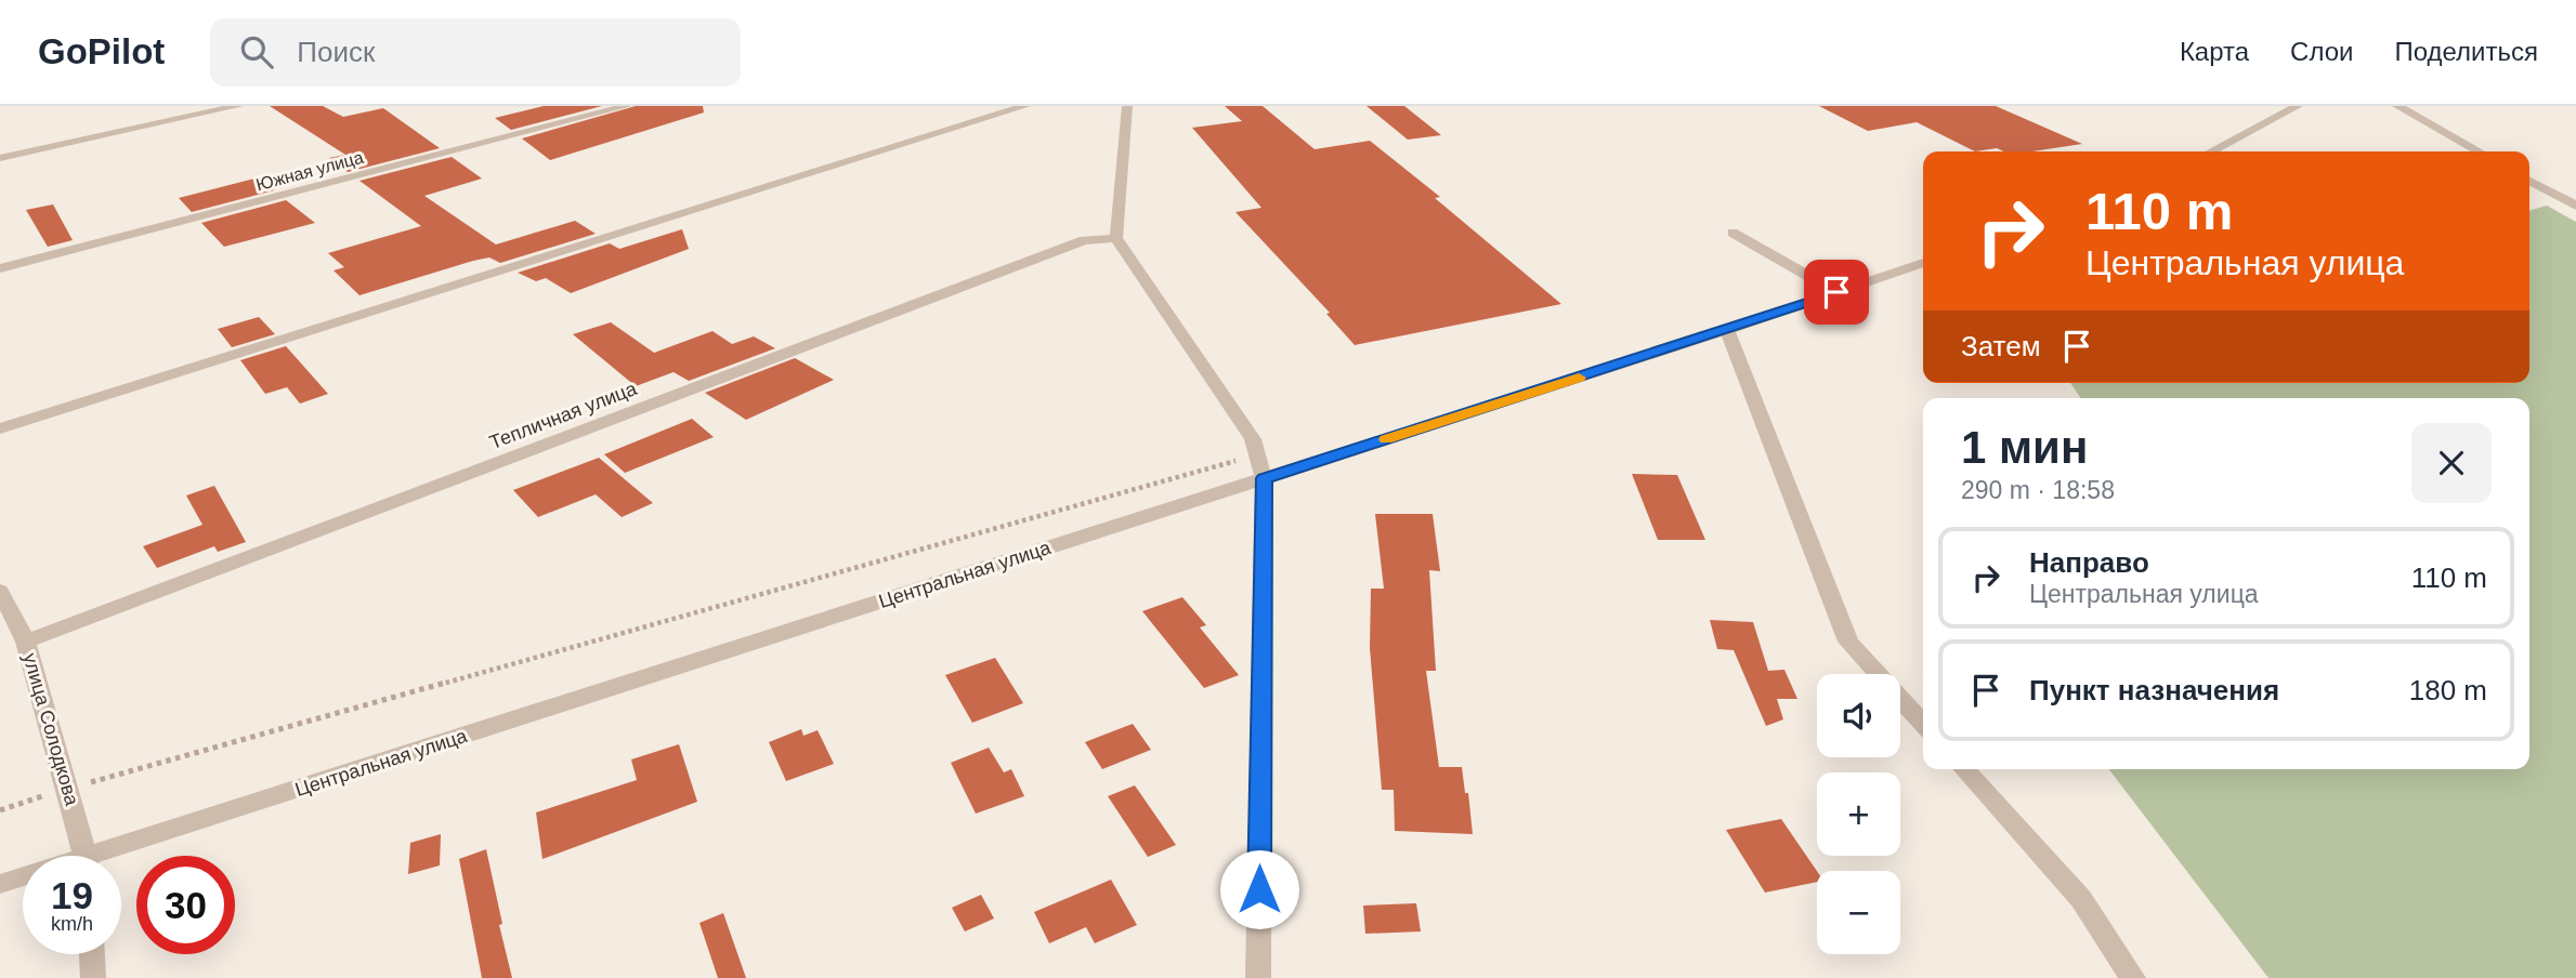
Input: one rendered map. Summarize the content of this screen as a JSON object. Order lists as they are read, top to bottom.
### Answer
{
  "streets": {
    "street": [
      "Южная улица",
      "Тепличная улица",
      "Центральная улица",
      "улица Солодкова"
    ]
  },
  "crossings": [
    ["Тепличная улица", "улица Солодкова"]
  ],
  "page": {
    "header": "GoPilot",
    "search": "Поиск",
    "nav": ["Карта", "Слои", "Поделиться"],
    "turn": ["110 m", "Центральная улица"],
    "then": "Затем",
    "heading": ["1 мин", "290 m · 18:58"],
    "list": [
      {
        "name": "Направо",
        "note": "Центральная улица",
        "value": "110 m"
      },
      {
        "name": "Пункт назначения",
        "value": "180 m"
      }
    ],
    "map_buttons": ["+", "−"],
    "speed": "19 km/h",
    "limit": "30"
  }
}
